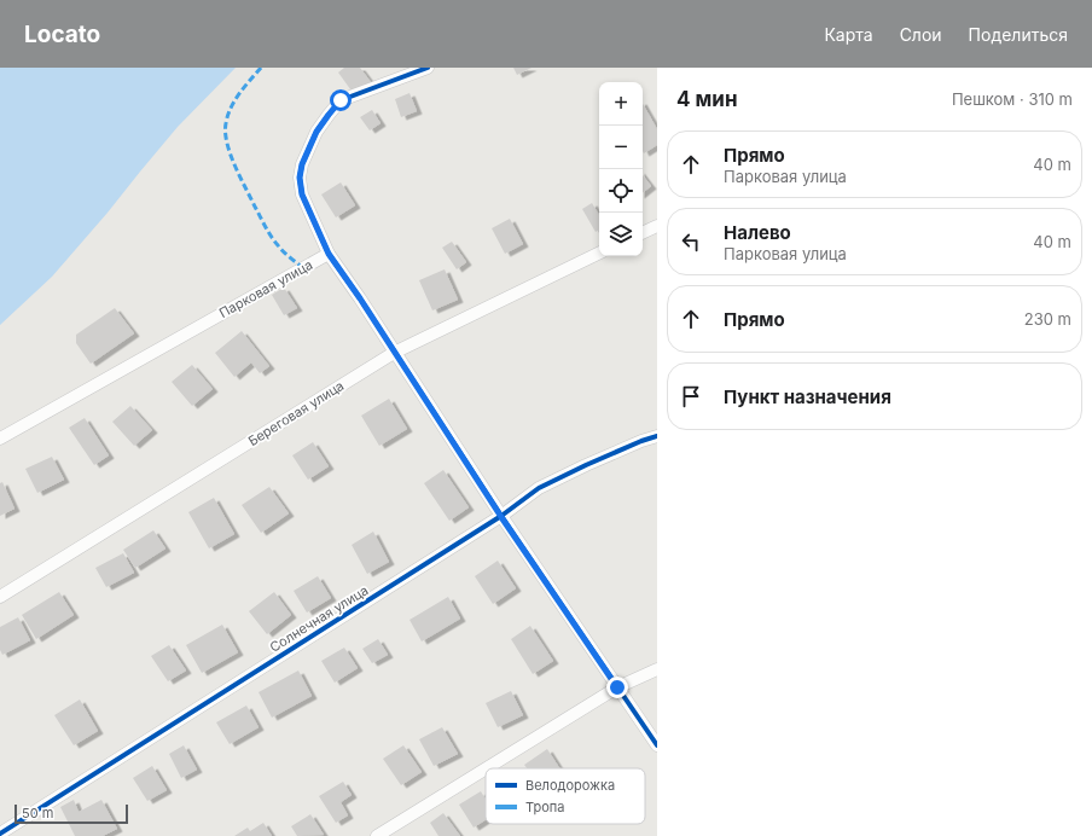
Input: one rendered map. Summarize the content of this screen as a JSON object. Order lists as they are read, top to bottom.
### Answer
{
  "streets": {
    "street": ["Парковая улица", "Береговая улица", "Солнечная улица"]
  },
  "legend": ["Велодорожка", "Тропа"],
  "scale_bar": "50 m",
  "page": {
    "header": "Locato",
    "nav": ["Карта", "Слои", "Поделиться"],
    "heading": ["4 мин", "Пешком · 310 m"],
    "map_buttons": ["+", "−"],
    "list": [
      ["Прямо", "Парковая улица", "40 m"],
      ["Налево", "Парковая улица", "40 m"],
      ["Прямо", "230 m"],
      "Пункт назначения"
    ],
    "scale": "50 m"
  }
}
